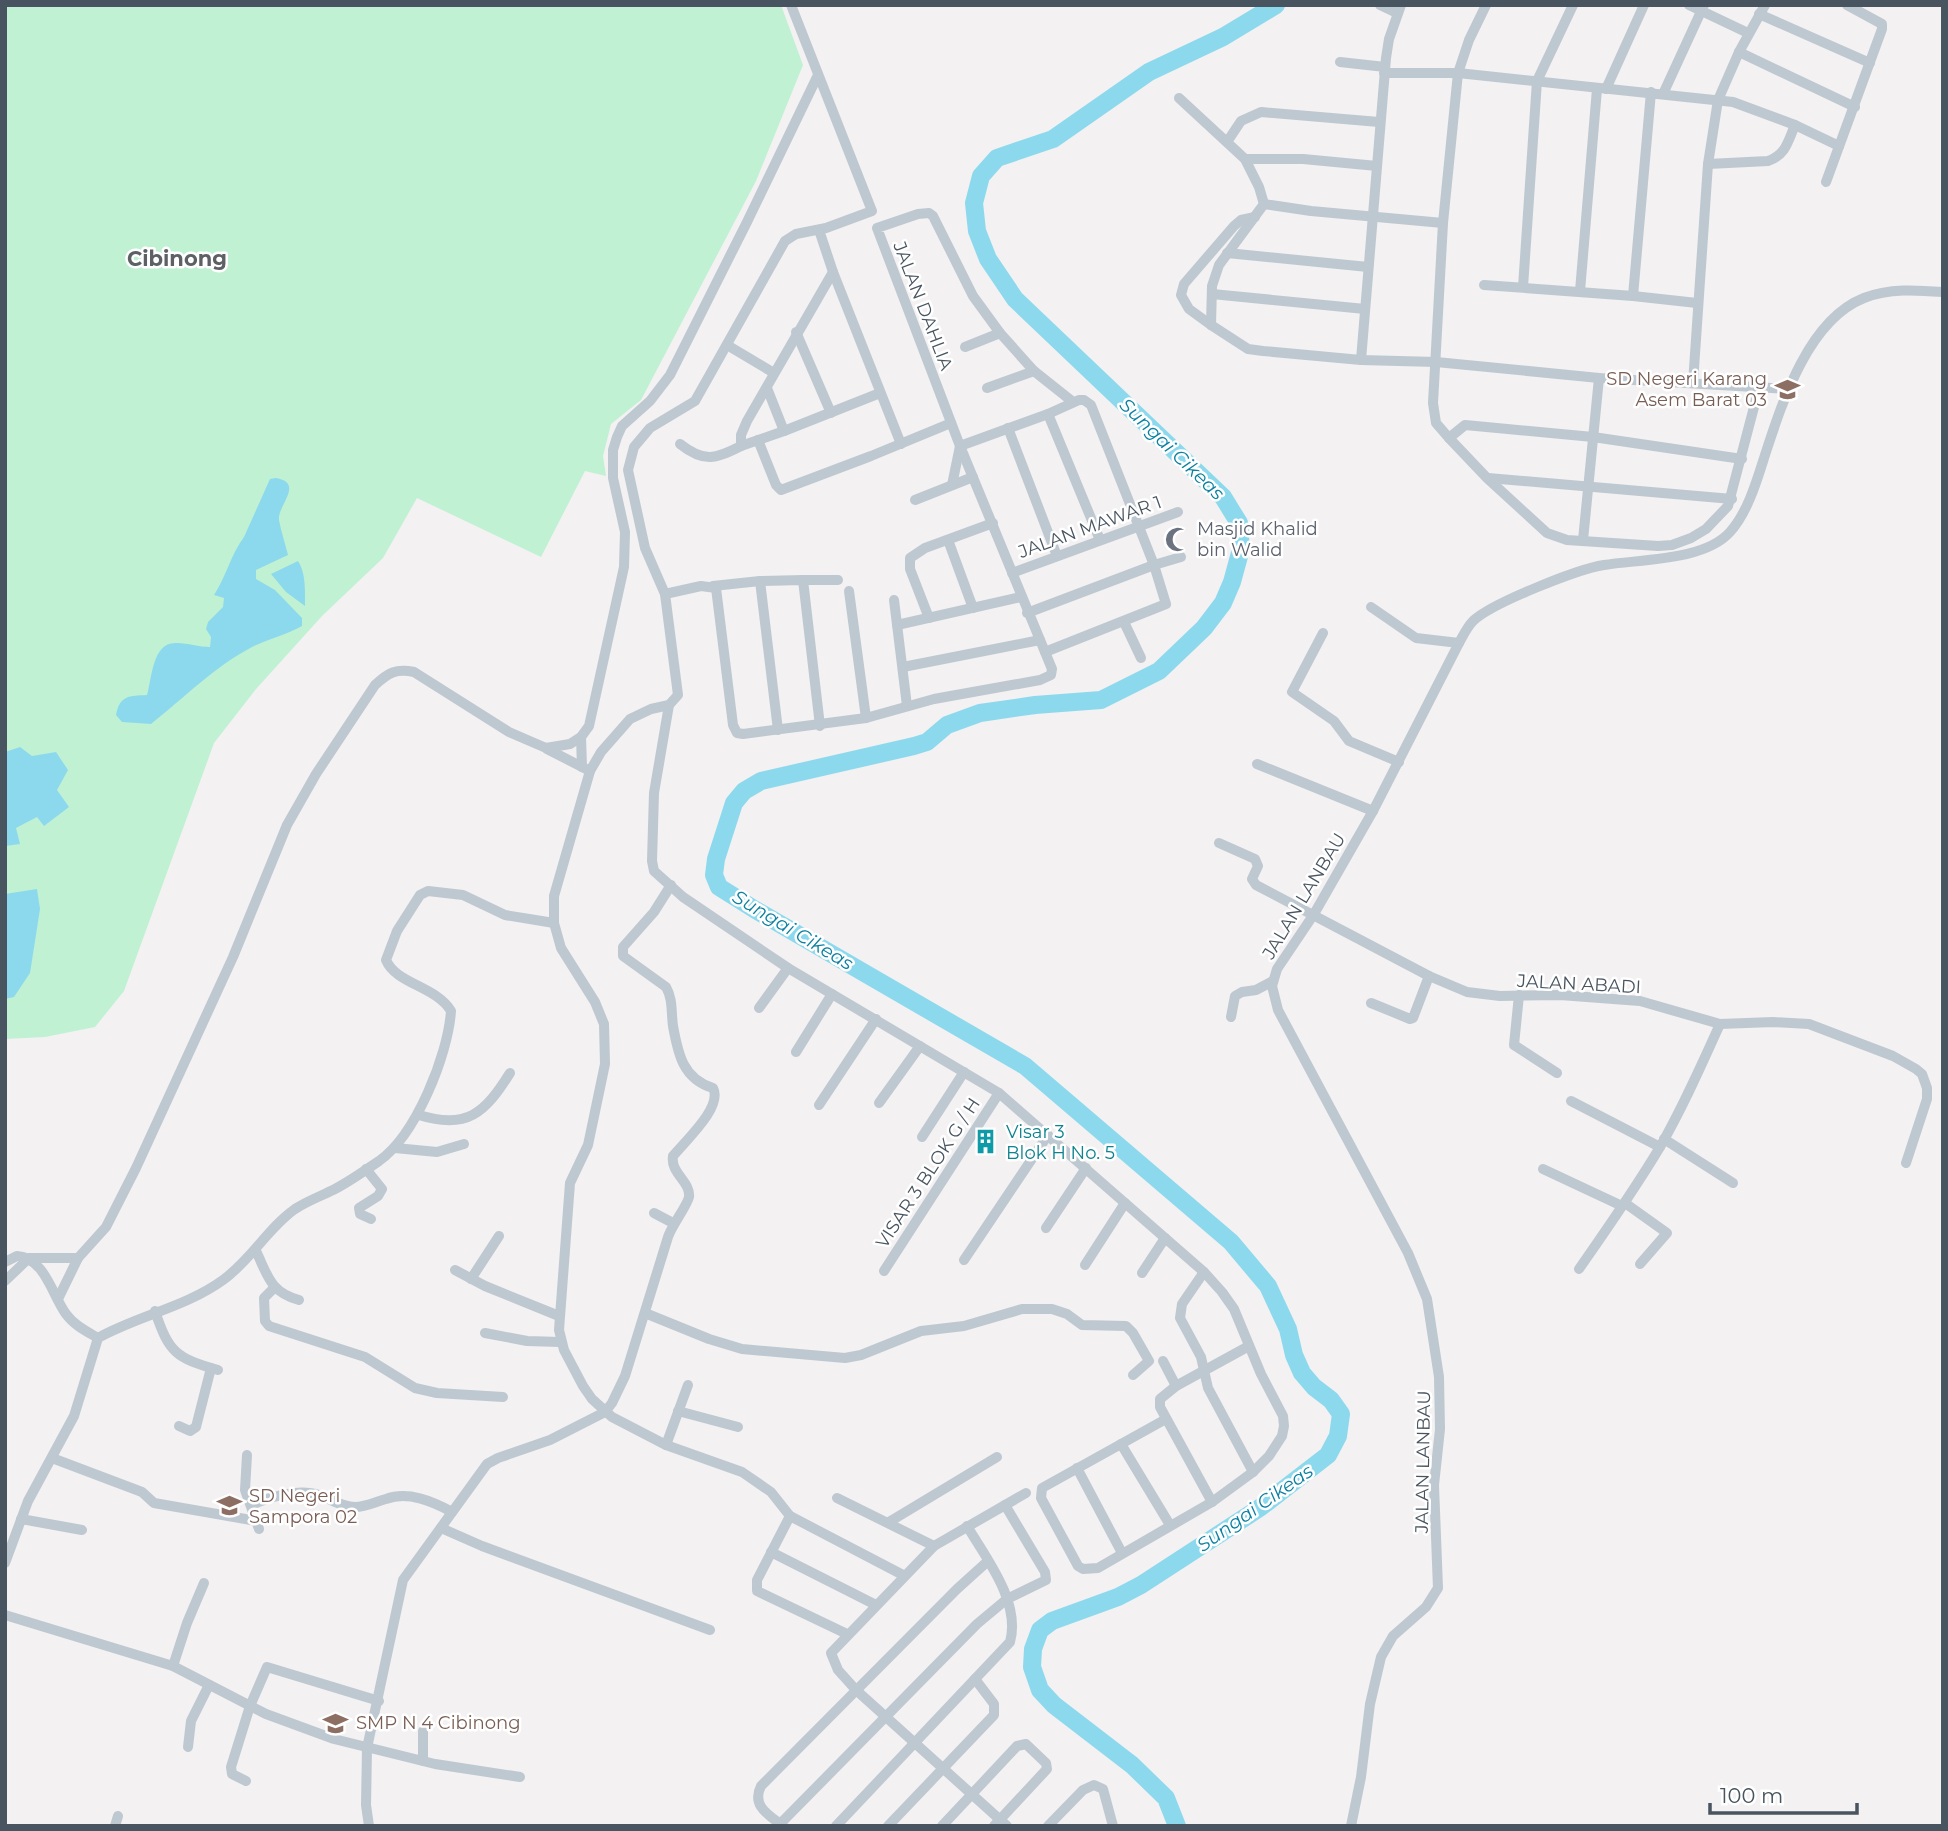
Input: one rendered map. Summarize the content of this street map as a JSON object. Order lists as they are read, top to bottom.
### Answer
{
  "streets": {
    "street": [
      "JALAN DAHLIA",
      "JALAN MAWAR 1",
      "JALAN LANBAU",
      "JALAN ABADI",
      "VISAR 3 BLOK G / H"
    ]
  },
  "crossings": [
    ["JALAN DAHLIA", "JALAN MAWAR 1"],
    ["JALAN LANBAU", "JALAN ABADI"]
  ],
  "districts": ["Cibinong"],
  "water": ["Sungai Cikeas"],
  "places": {
    "school or university": ["SD Negeri Karang Asem Barat 03", "SD Negeri Sampora 02", "SMP N 4 Cibinong"],
    "mosque": ["Masjid Khalid bin Walid"],
    "building": ["Visar 3 Blok H No. 5"]
  },
  "scale_bar": "100 m"
}
